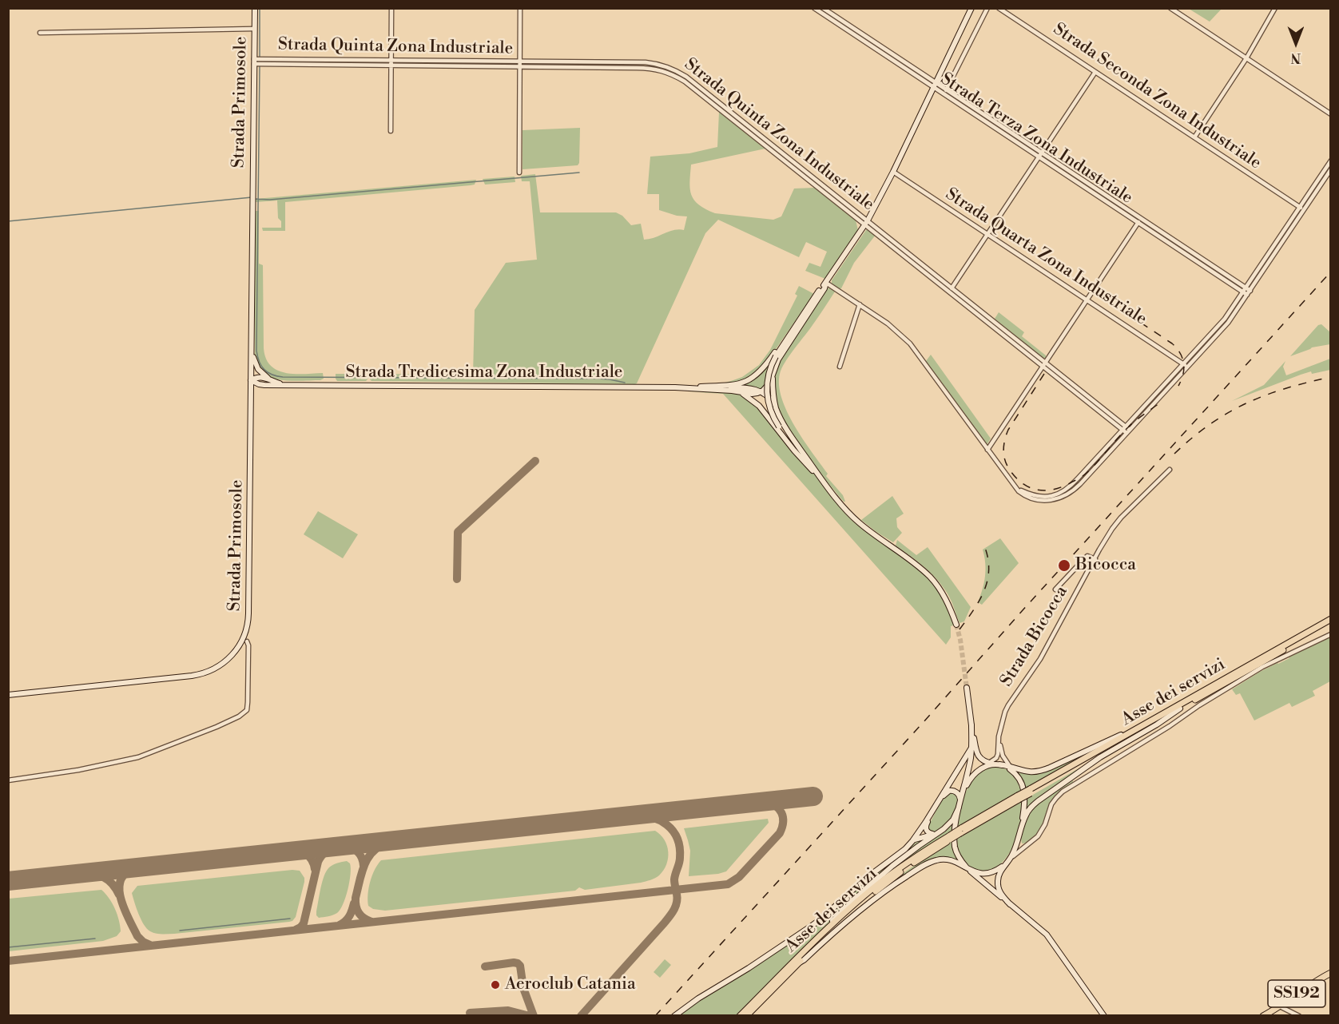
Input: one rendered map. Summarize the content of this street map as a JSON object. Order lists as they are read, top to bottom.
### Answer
{
  "streets": {
    "main road": [
      "Strada Primosole",
      "Strada Tredicesima Zona Industriale",
      "Asse dei servizi",
      "SS192"
    ],
    "street": [
      "Strada Quinta Zona Industriale",
      "Strada Seconda Zona Industriale",
      "Strada Terza Zona Industriale",
      "Strada Quarta Zona Industriale",
      "Strada Bicocca"
    ]
  },
  "crossings": [
    ["Strada Quinta Zona Industriale", "Strada Primosole"]
  ],
  "places": ["Bicocca", "Aeroclub Catania"],
  "north": "bottom"
}
